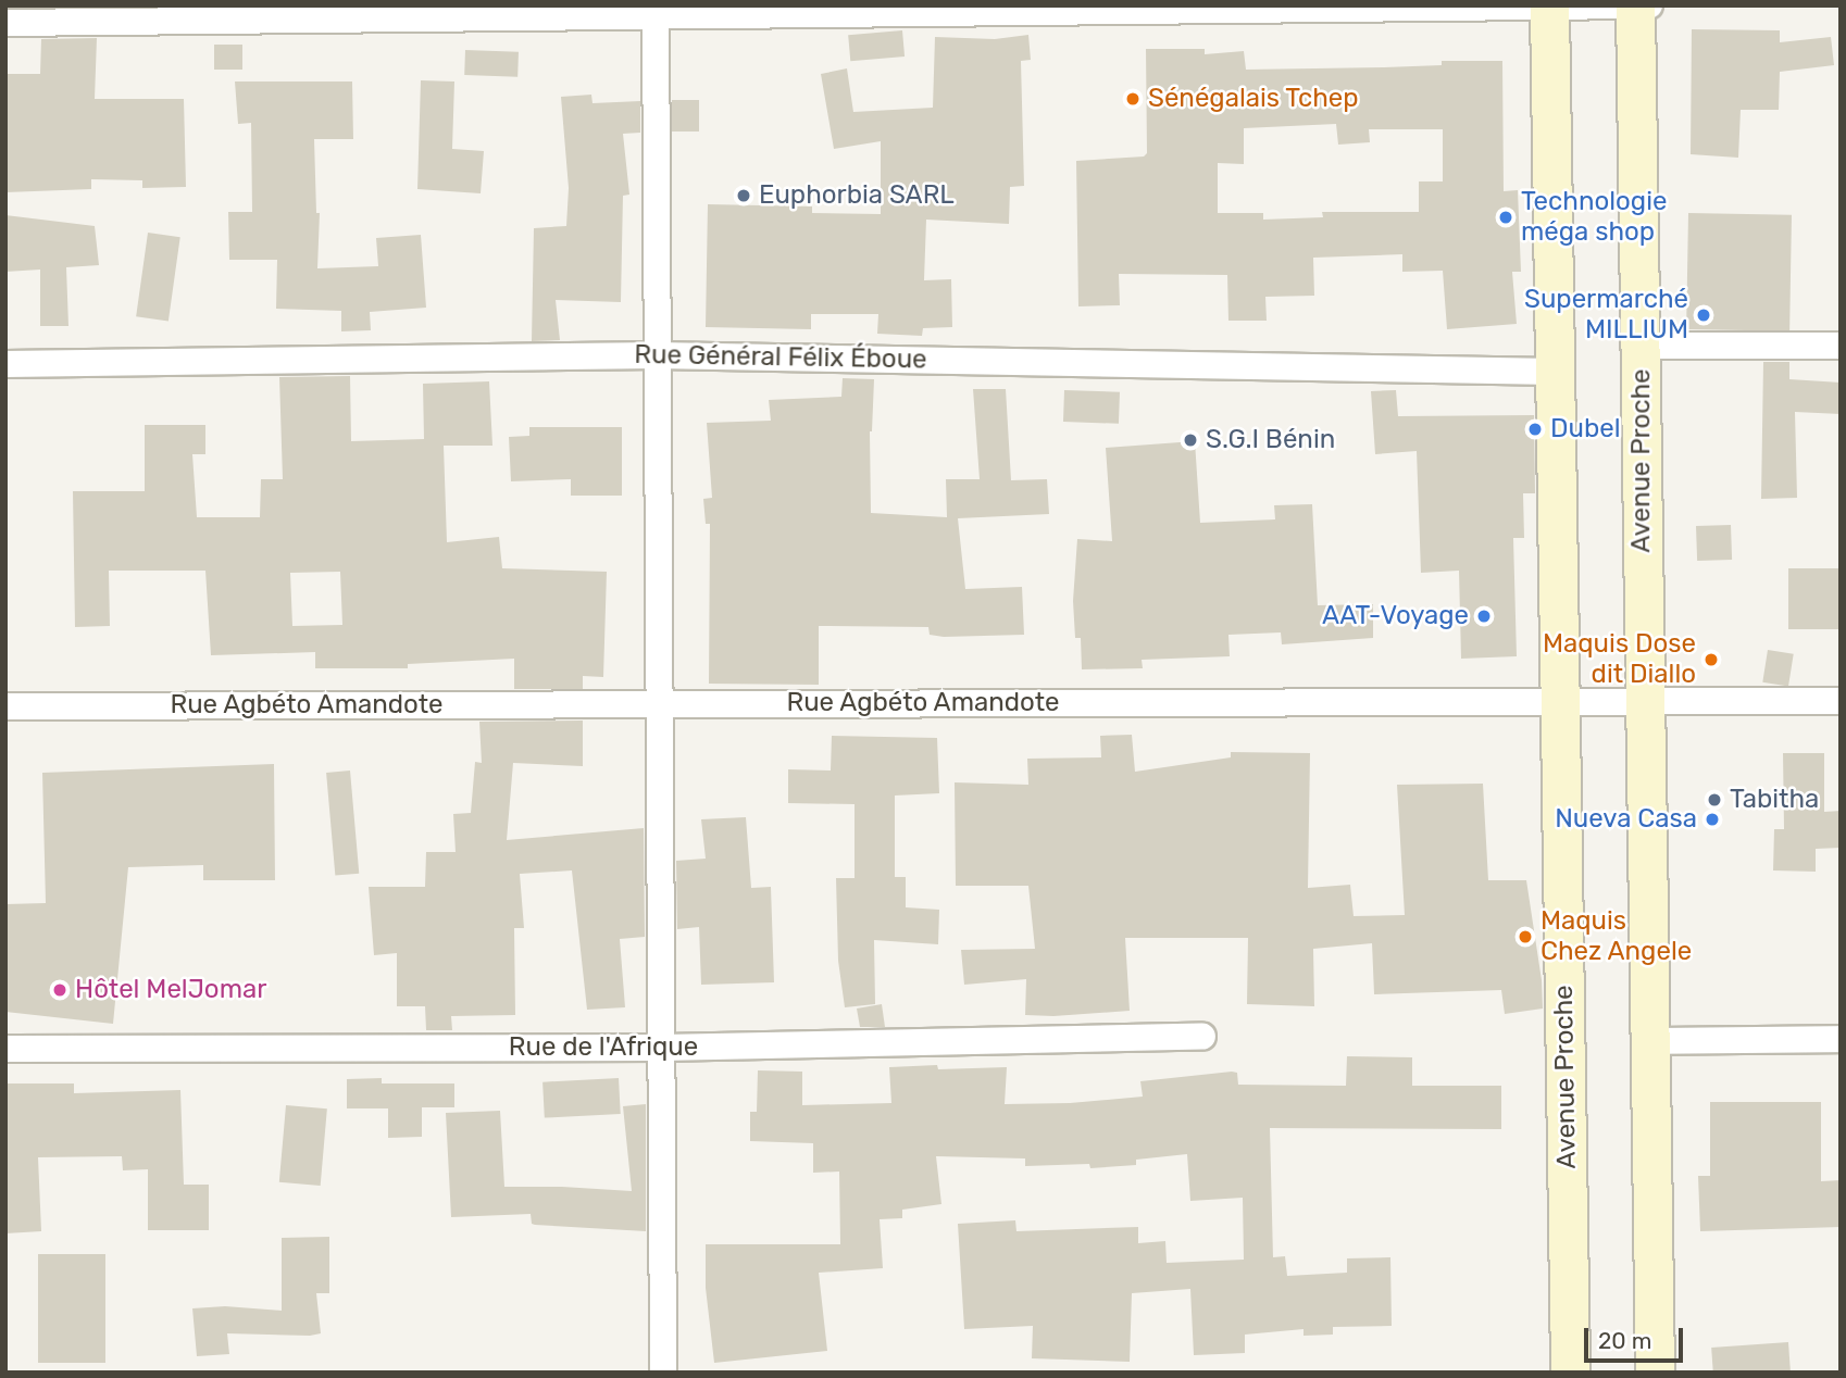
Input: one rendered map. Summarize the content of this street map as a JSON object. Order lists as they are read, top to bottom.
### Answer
{
  "streets": {
    "street": [
      "Rue Général Félix Éboue",
      "Avenue Proche",
      "Rue Agbéto Amandote",
      "Rue de l'Afrique"
    ]
  },
  "crossings": [
    ["Rue Général Félix Éboue", "Avenue Proche"],
    ["Avenue Proche", "Rue Agbéto Amandote"]
  ],
  "places": [
    "Sénégalais Tchep",
    "Euphorbia SARL",
    "Technologie méga shop",
    "Supermarché MILLIUM",
    "Dubel",
    "S.G.I Bénin",
    "AAT-Voyage",
    "Maquis Dose dit Diallo",
    "Tabitha",
    "Nueva Casa",
    "Maquis Chez Angele",
    "Hôtel MelJomar"
  ],
  "scale_bar": "20 m"
}
